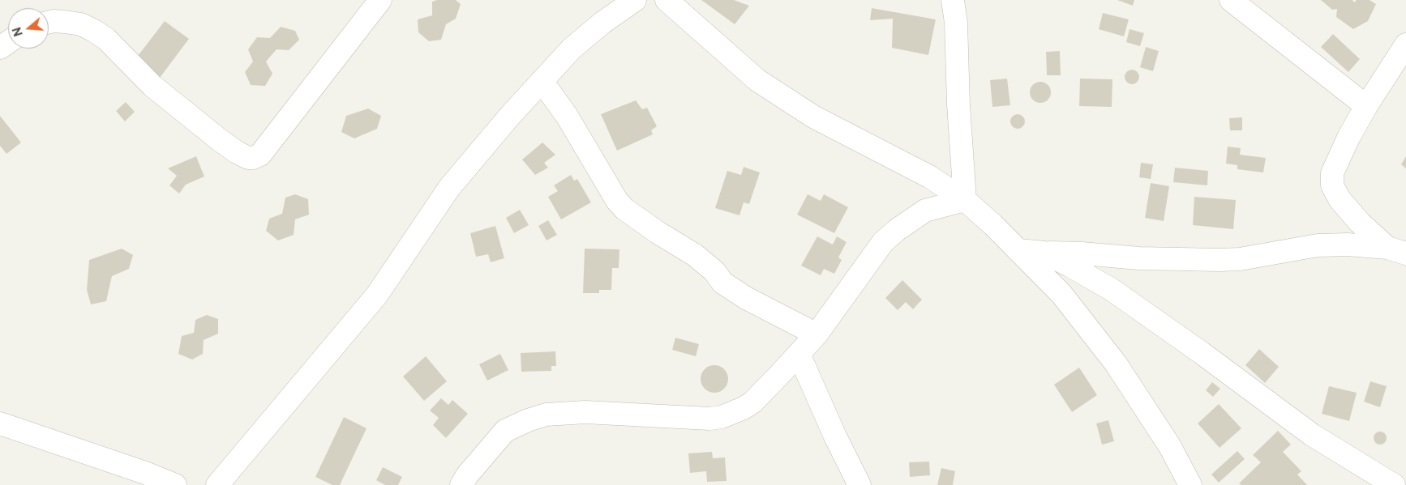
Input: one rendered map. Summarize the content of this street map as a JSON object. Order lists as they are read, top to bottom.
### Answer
{
  "north": "left"
}
